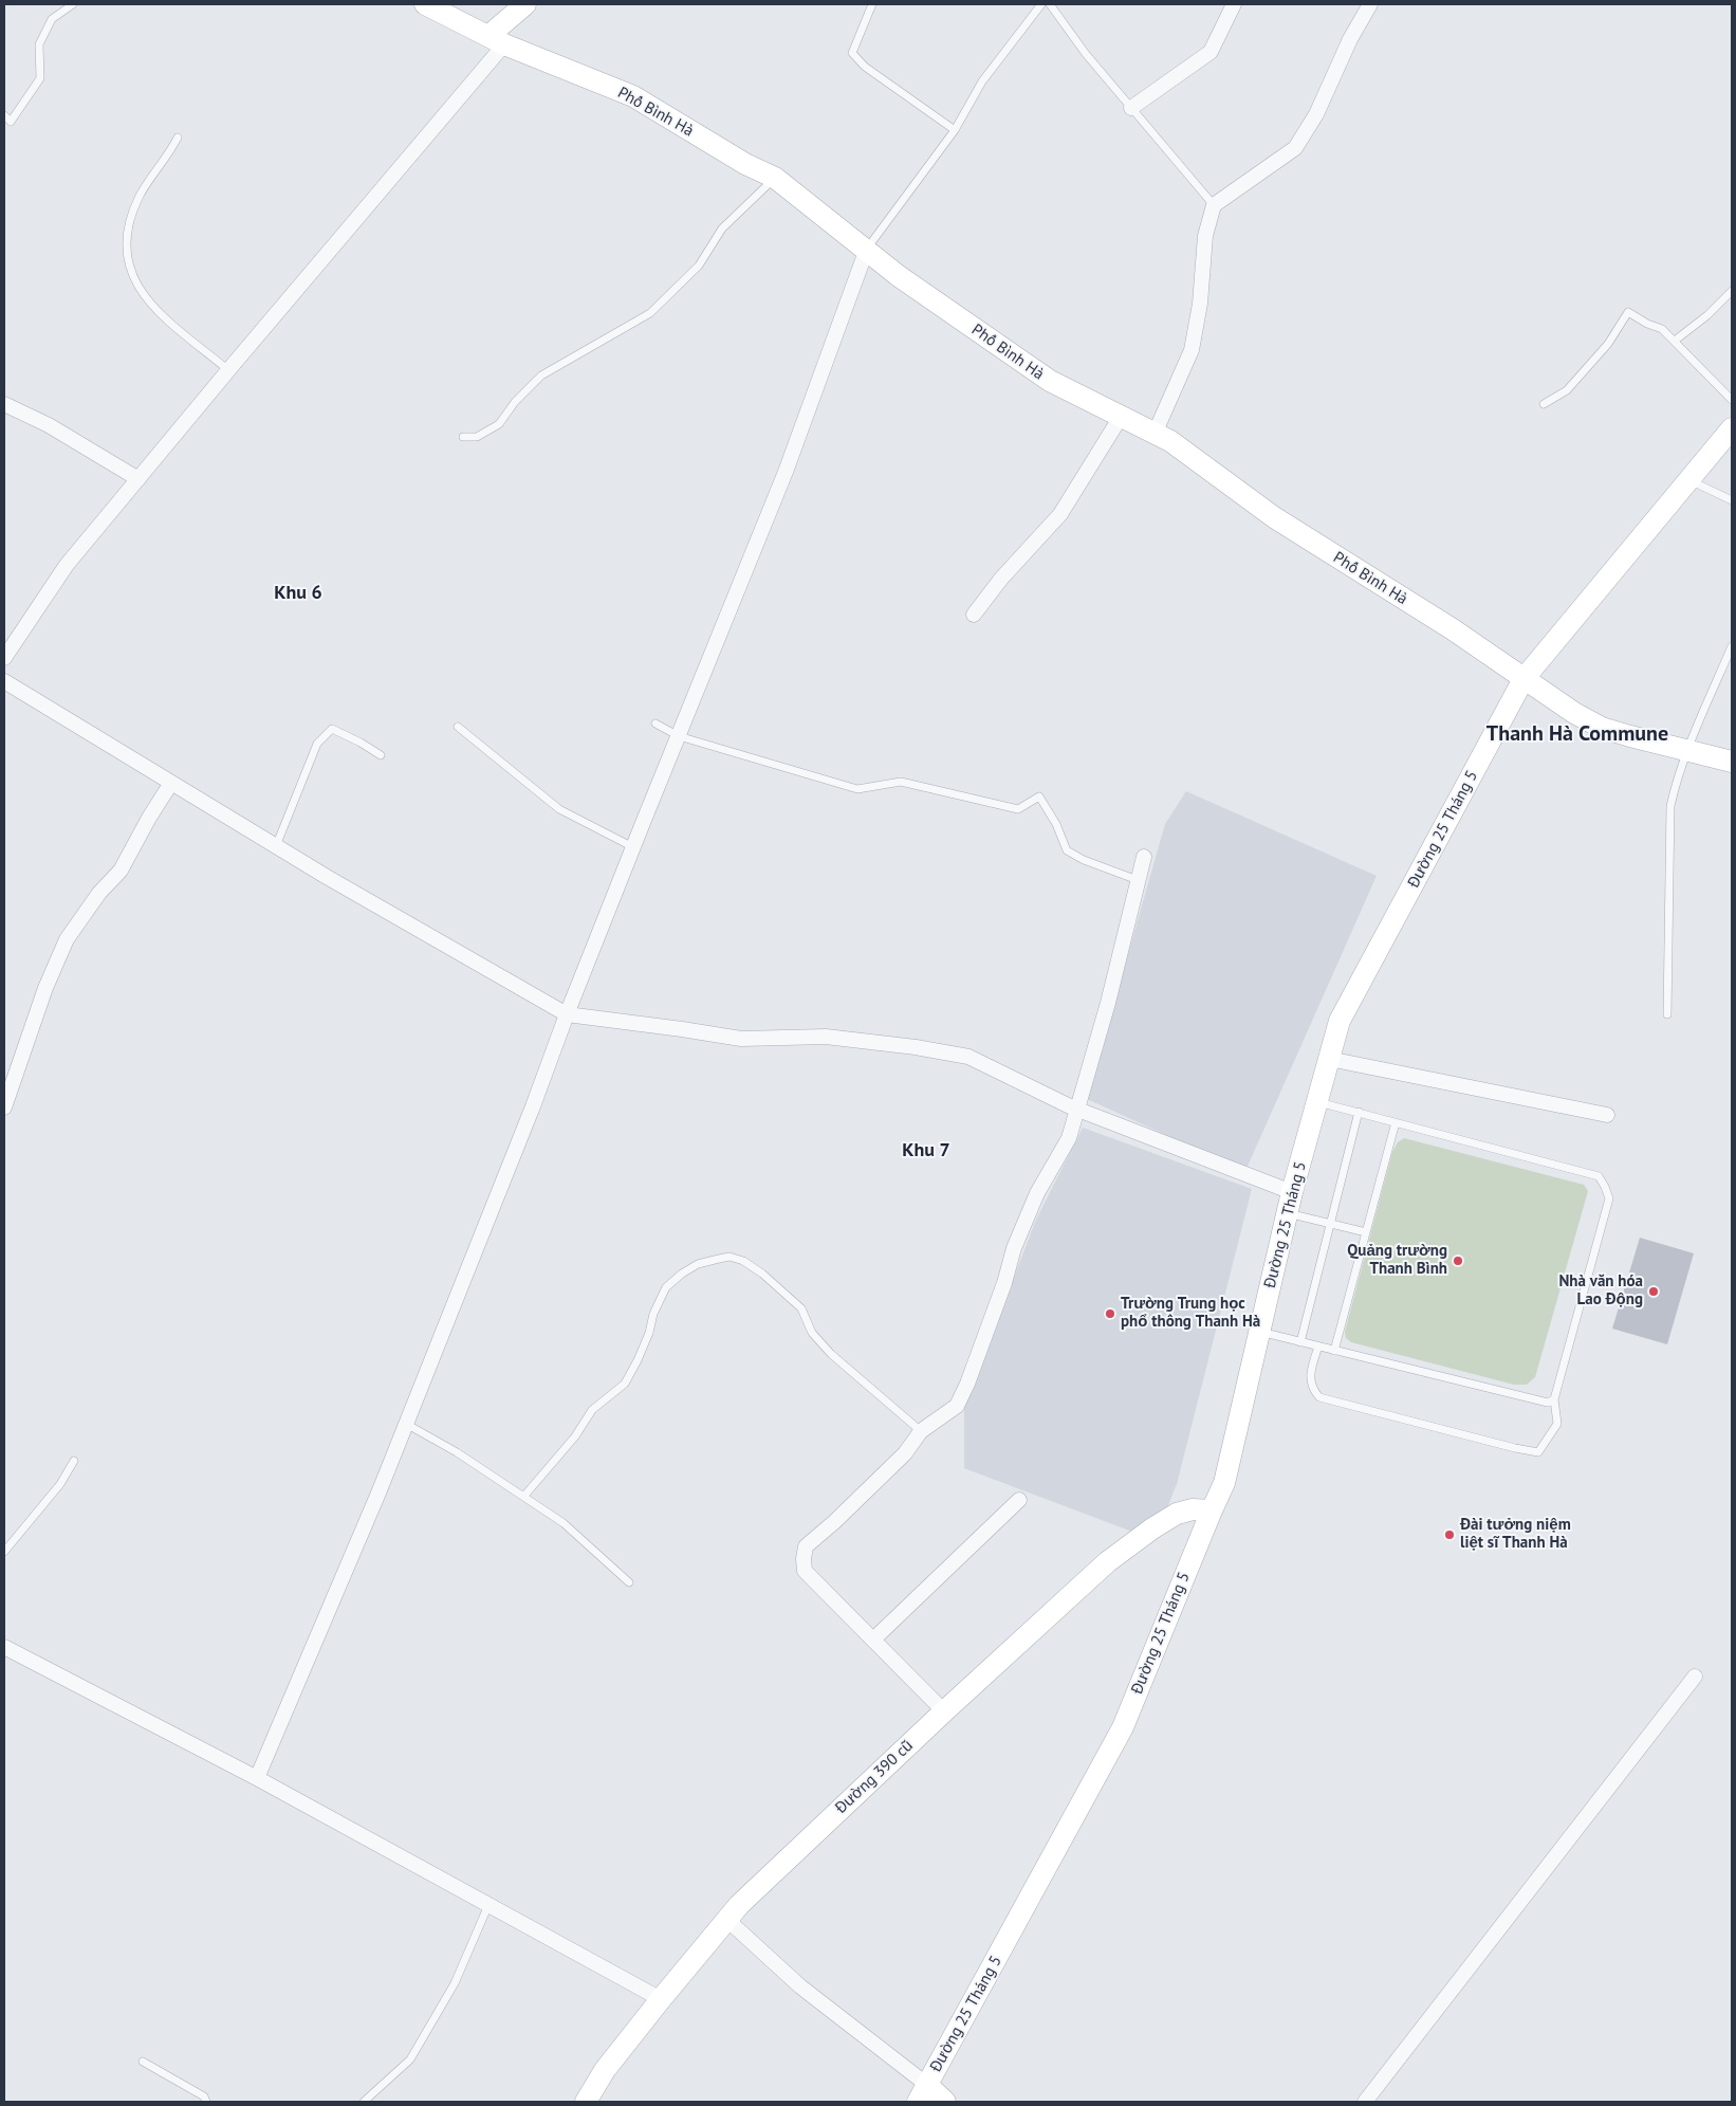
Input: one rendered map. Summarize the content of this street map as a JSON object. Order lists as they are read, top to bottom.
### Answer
{
  "streets": {
    "main road": ["Phố Bình Hà", "Đường 25 Tháng 5", "Đường 390 cũ"]
  },
  "crossings": [
    ["Phố Bình Hà", "Đường 25 Tháng 5"],
    ["Đường 25 Tháng 5", "Đường 390 cũ"]
  ],
  "districts": ["Khu 6", "Thanh Hà Commune", "Khu 7"],
  "places": [
    "Quảng trường Thanh Bình",
    "Nhà văn hóa Lao Động",
    "Trường Trung học phổ thông Thanh Hà",
    "Đài tưởng niệm liệt sĩ Thanh Hà"
  ]
}
